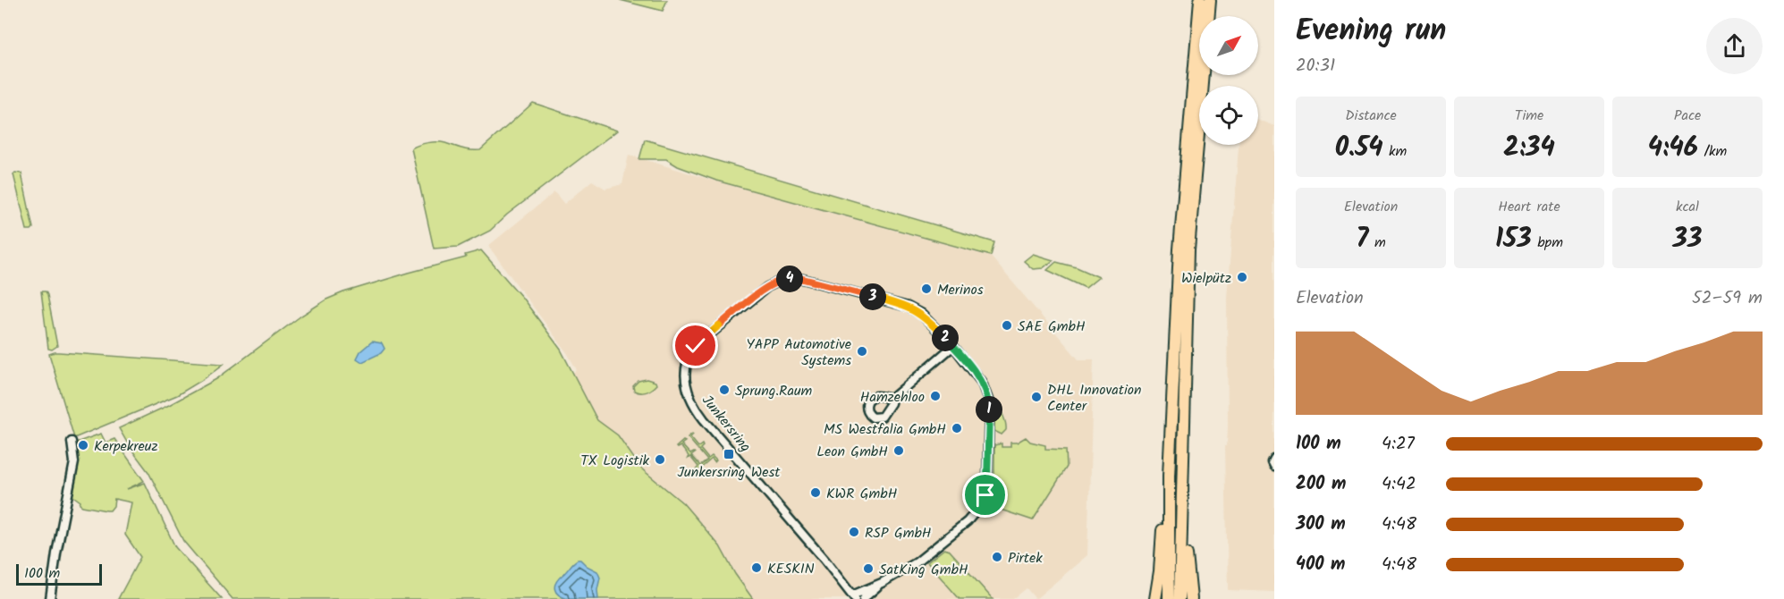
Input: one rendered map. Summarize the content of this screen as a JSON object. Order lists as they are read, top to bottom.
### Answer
{
  "streets": {
    "street": ["Junkersring"]
  },
  "places": {
    "other": [
      "Wielpütz",
      "Merinos",
      "SAE GmbH",
      "YAPP Automotive Systems",
      "Sprung.Raum",
      "Hamzehloo",
      "DHL Innovation Center",
      "MS Westfalia GmbH",
      "Kerpekreuz",
      "Leon GmbH",
      "TX Logistik",
      "KWR GmbH",
      "RSP GmbH",
      "Pirtek",
      "KESKIN",
      "SatKing GmbH"
    ],
    "transit": ["Junkersring West"]
  },
  "scale_bar": "100 m",
  "north": "top right",
  "page": {
    "heading": ["Evening run", "20:31"],
    "stats": [
      ["Distance", "0.54 km"],
      ["Time", "2:34"],
      ["Pace", "4:46 /km"],
      ["Elevation", "7 m"],
      ["Heart rate", "153 bpm"],
      ["kcal", "33"]
    ],
    "pins": [
      "4",
      "3",
      "2",
      "1"
    ],
    "chart": ["Elevation", "52–59 m"],
    "list": [
      {
        "name": "100 m",
        "note": "4:27"
      },
      {
        "name": "200 m",
        "note": "4:42"
      },
      {
        "name": "300 m",
        "note": "4:48"
      },
      {
        "name": "400 m",
        "note": "4:48"
      }
    ],
    "scale": "100 m"
  }
}
